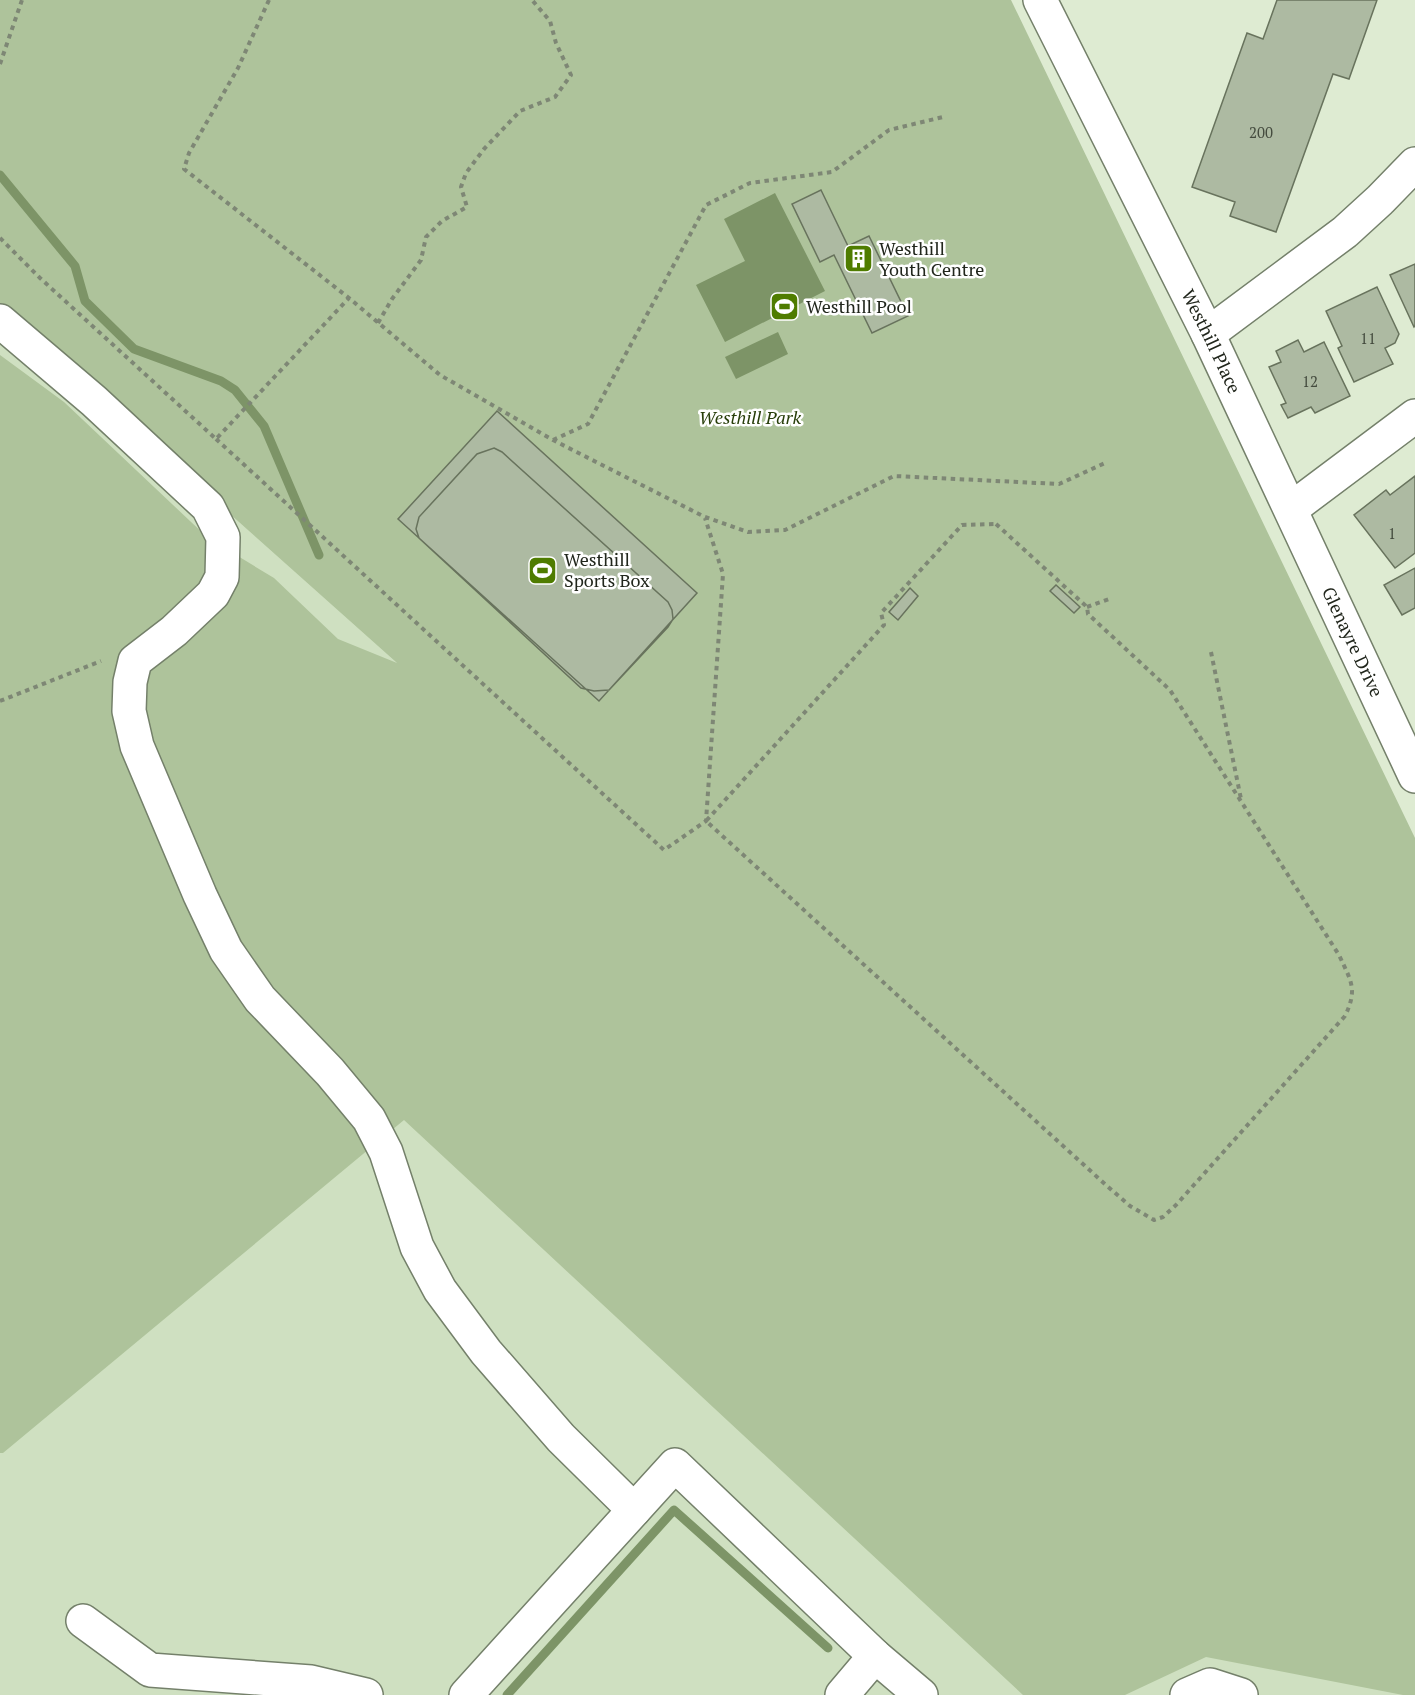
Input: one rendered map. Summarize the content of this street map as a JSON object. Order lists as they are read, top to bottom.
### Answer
{
  "streets": {
    "street": ["Westhill Place", "Glenayre Drive"]
  },
  "crossings": [
    ["Westhill Place", "Glenayre Drive"]
  ],
  "parks": ["Westhill Park"],
  "places": {
    "building": ["Westhill Youth Centre"],
    "sports": ["Westhill Pool", "Westhill Sports Box"]
  },
  "house_numbers": [
    "200",
    "11",
    "12",
    "1"
  ]
}
